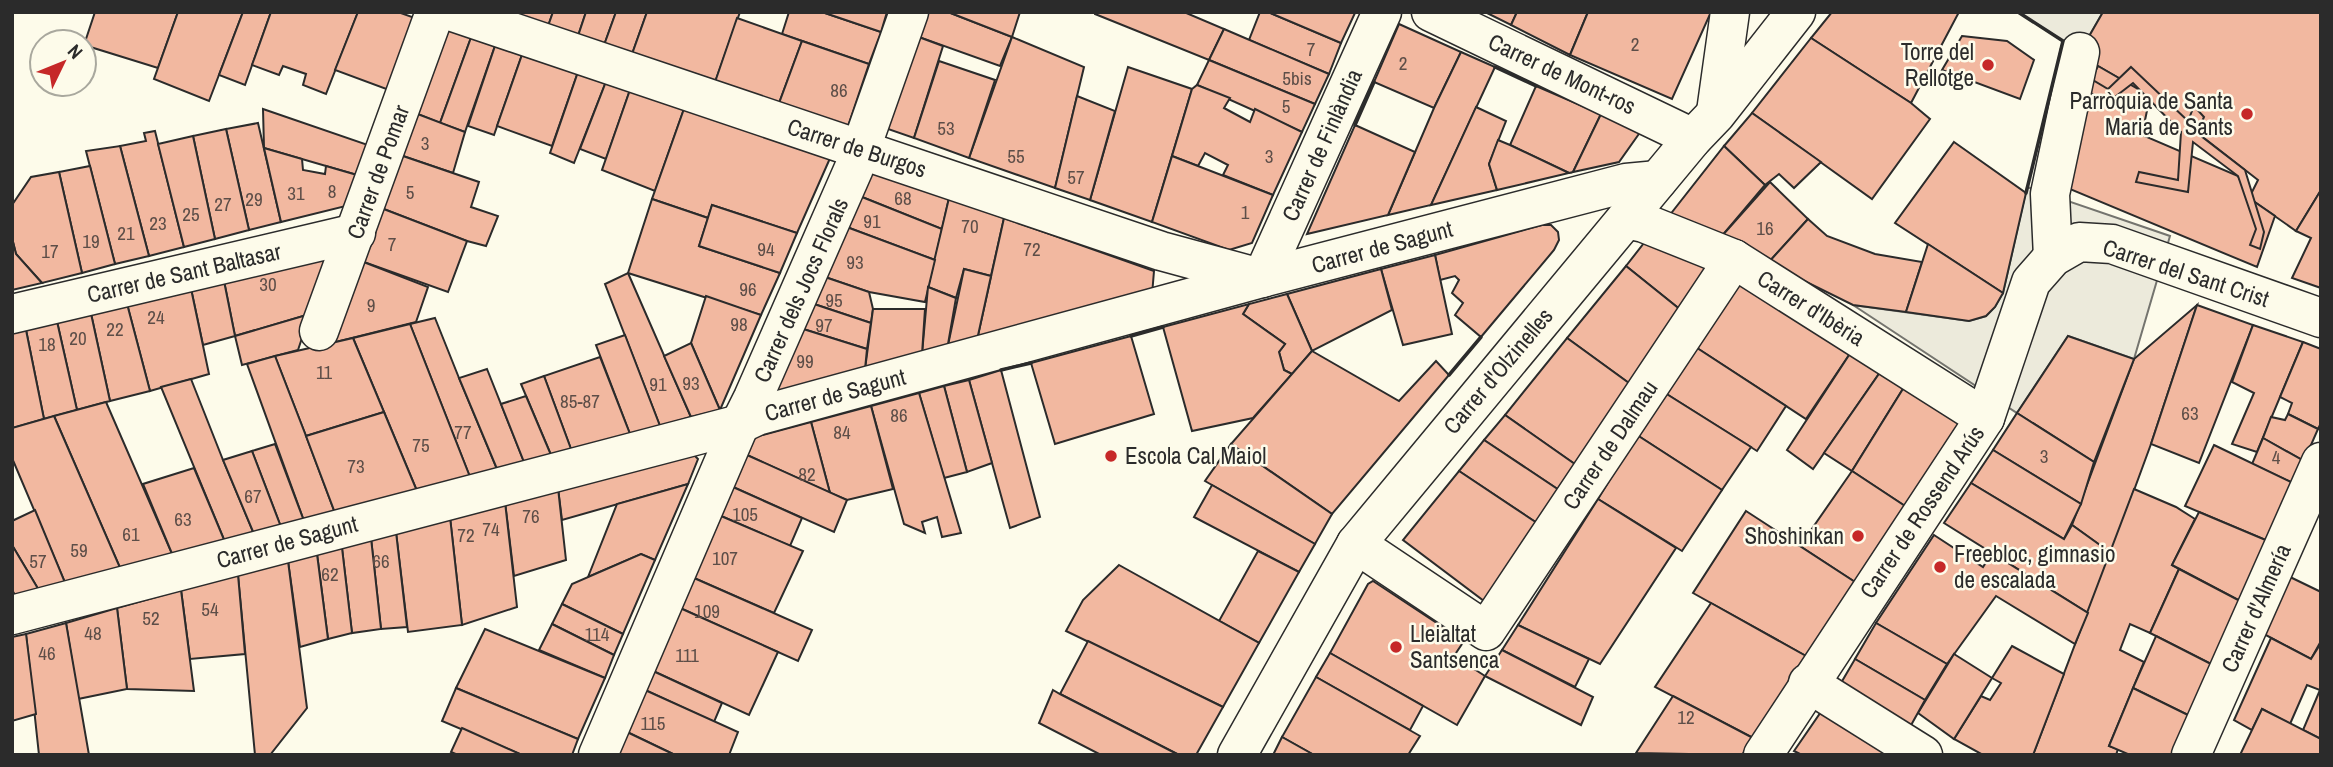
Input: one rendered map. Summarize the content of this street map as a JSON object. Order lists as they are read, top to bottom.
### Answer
{
  "streets": {
    "street": [
      "Carrer de Mont-ros",
      "Carrer de Finlàndia",
      "Carrer de Burgos",
      "Carrer de Pomar",
      "Carrer de Sagunt",
      "Carrer de Sant Baltasar",
      "Carrer del Sant Crist",
      "Carrer dels Jocs Florals",
      "Carrer d'Ibèria",
      "Carrer d'Olzinelles",
      "Carrer de Dalmau",
      "Carrer de Rossend Arús",
      "Carrer d'Almería"
    ]
  },
  "crossings": [
    ["Carrer de Mont-ros", "Carrer d'Olzinelles"],
    ["Carrer de Finlàndia", "Carrer de Burgos"],
    ["Carrer de Finlàndia", "Carrer de Sagunt"],
    ["Carrer de Burgos", "Carrer de Sagunt"],
    ["Carrer de Burgos", "Carrer dels Jocs Florals"],
    ["Carrer de Pomar", "Carrer de Sant Baltasar"],
    ["Carrer de Sagunt", "Carrer dels Jocs Florals"],
    ["Carrer de Sagunt", "Carrer d'Olzinelles"],
    ["Carrer del Sant Crist", "Carrer de Rossend Arús"],
    ["Carrer d'Ibèria", "Carrer d'Olzinelles"],
    ["Carrer d'Ibèria", "Carrer de Dalmau"],
    ["Carrer d'Ibèria", "Carrer de Rossend Arús"],
    ["Carrer d'Olzinelles", "Carrer de Dalmau"]
  ],
  "places": [
    "Torre del Rellotge",
    "Parròquia de Santa Maria de Sants",
    "Escola Cal Maiol",
    "Shoshinkan",
    "Freebloc, gimnasio de escalada",
    "Lleialtat Santsenca"
  ],
  "house_numbers": [
    "2",
    "7",
    "2",
    "5bis",
    "86",
    "5",
    "53",
    "3",
    "55",
    "3",
    "57",
    "8",
    "5",
    "31",
    "68",
    "29",
    "27",
    "1",
    "25",
    "91",
    "23",
    "70",
    "16",
    "21",
    "19",
    "7",
    "94",
    "72",
    "17",
    "93",
    "30",
    "96",
    "95",
    "9",
    "24",
    "98",
    "97",
    "22",
    "20",
    "18",
    "99",
    "11",
    "93",
    "91",
    "85-87",
    "63",
    "86",
    "77",
    "84",
    "75",
    "3",
    "4",
    "73",
    "82",
    "67",
    "105",
    "76",
    "63",
    "74",
    "61",
    "72",
    "59",
    "107",
    "57",
    "66",
    "62",
    "54",
    "109",
    "52",
    "48",
    "114",
    "46",
    "111",
    "12",
    "115"
  ],
  "north": "top right"
}
